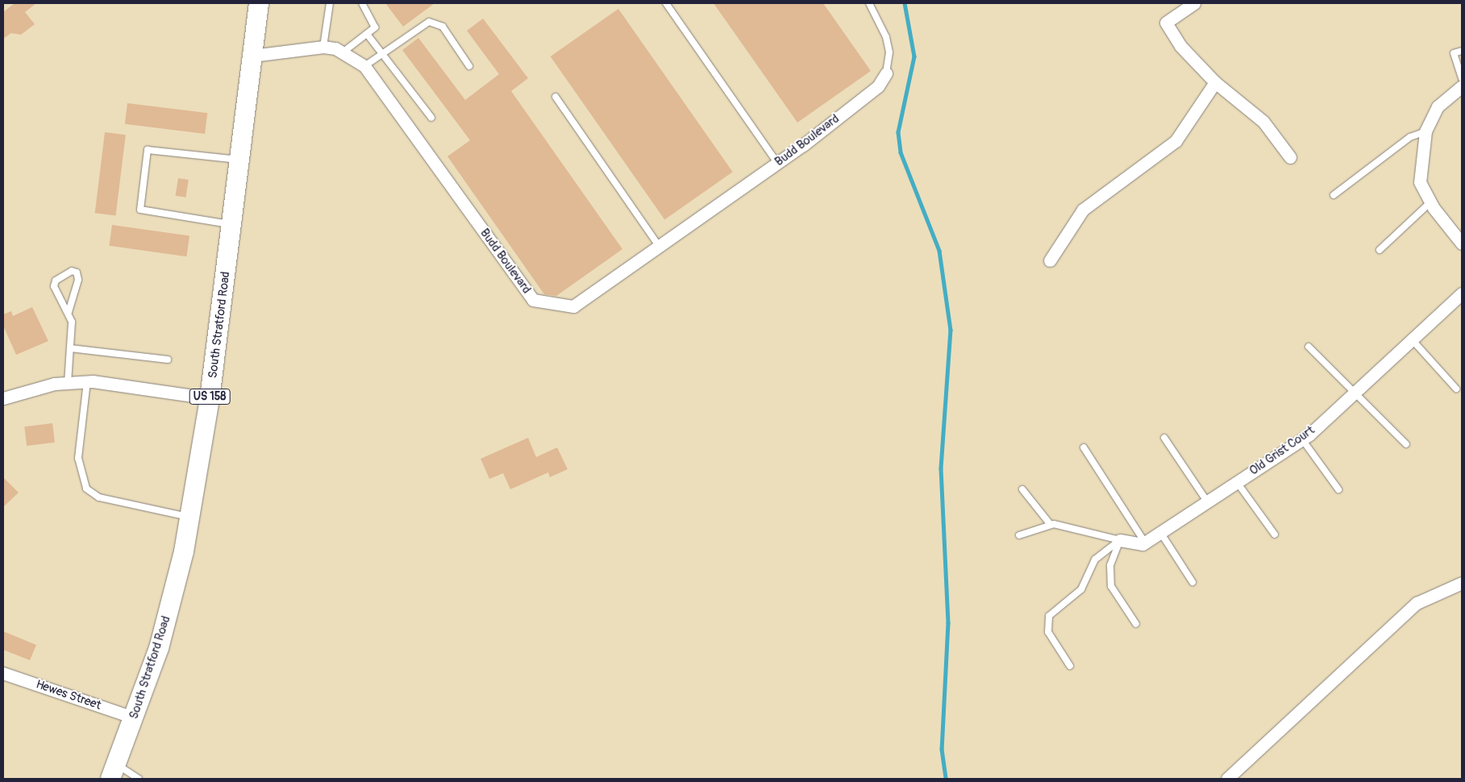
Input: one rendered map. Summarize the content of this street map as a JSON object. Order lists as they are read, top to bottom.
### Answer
{
  "streets": {
    "main road": ["South Stratford Road", "US 158"],
    "street": ["Budd Boulevard", "Old Grist Court", "Hewes Street"]
  },
  "crossings": [
    ["Budd Boulevard", "South Stratford Road"],
    ["South Stratford Road", "Hewes Street"]
  ]
}
